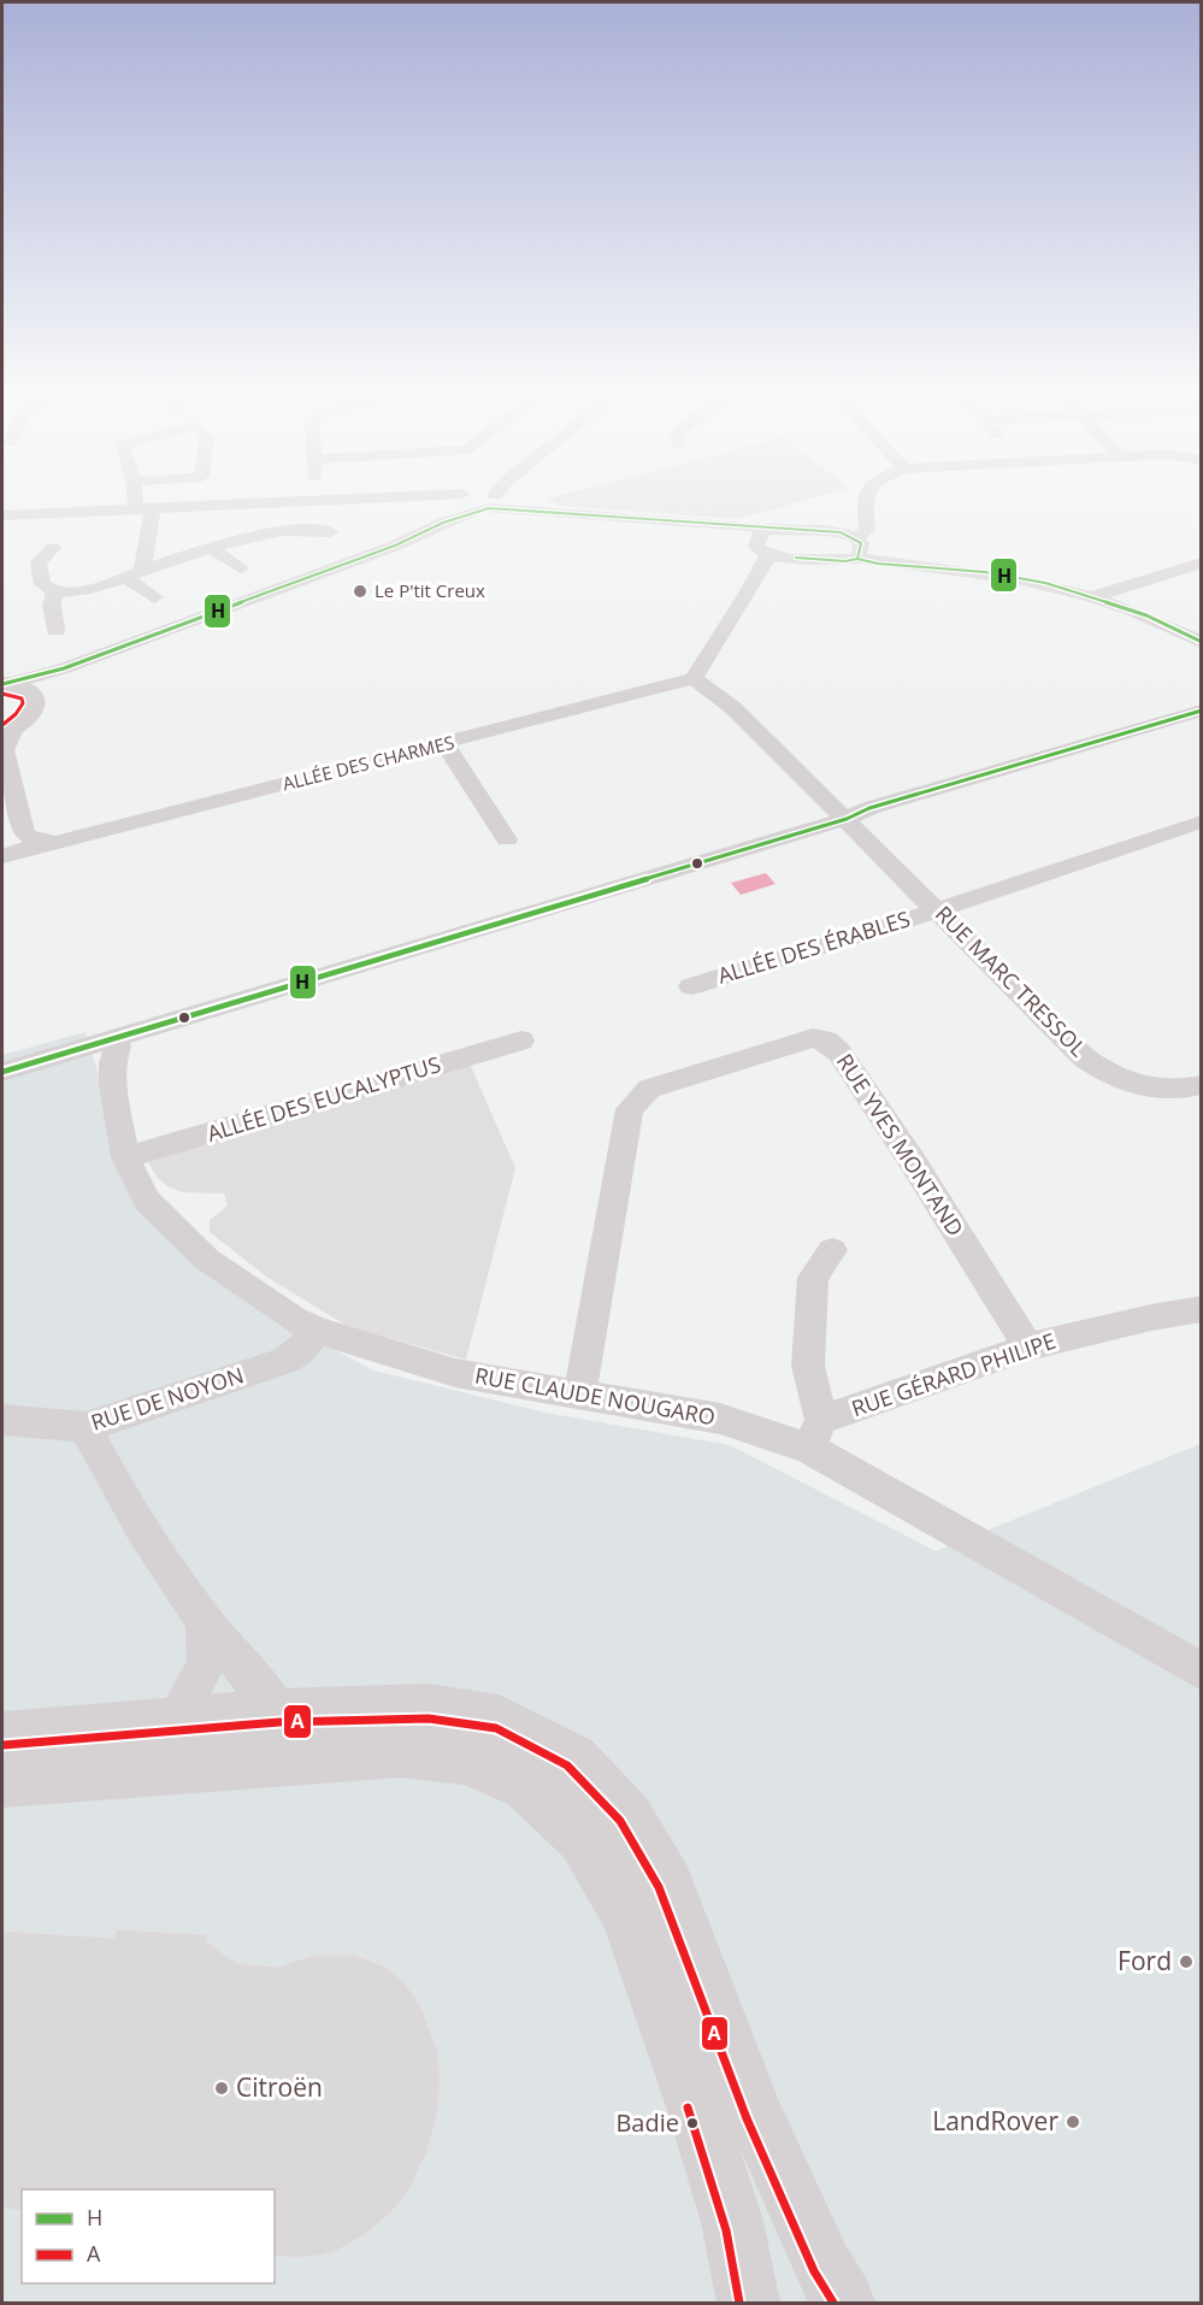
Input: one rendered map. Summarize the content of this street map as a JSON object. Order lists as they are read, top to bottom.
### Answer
{
  "streets": {
    "street": [
      "ALLÉE DES CHARMES",
      "ALLÉE DES ÉRABLES",
      "RUE MARC TRESSOL",
      "ALLÉE DES EUCALYPTUS",
      "RUE YVES MONTAND",
      "RUE GÉRARD PHILIPE",
      "RUE CLAUDE NOUGARO",
      "RUE DE NOYON"
    ]
  },
  "crossings": [
    ["ALLÉE DES CHARMES", "RUE MARC TRESSOL"],
    ["ALLÉE DES ÉRABLES", "RUE MARC TRESSOL"],
    ["ALLÉE DES EUCALYPTUS", "RUE CLAUDE NOUGARO"],
    ["RUE YVES MONTAND", "RUE GÉRARD PHILIPE"],
    ["RUE YVES MONTAND", "RUE CLAUDE NOUGARO"],
    ["RUE GÉRARD PHILIPE", "RUE CLAUDE NOUGARO"],
    ["RUE CLAUDE NOUGARO", "RUE DE NOYON"]
  ],
  "places": [
    "Le P'tit Creux",
    "Ford",
    "Citroën",
    "LandRover",
    "Badie"
  ],
  "lines": ["transit line H", "transit line A"],
  "legend": ["H", "A"]
}
